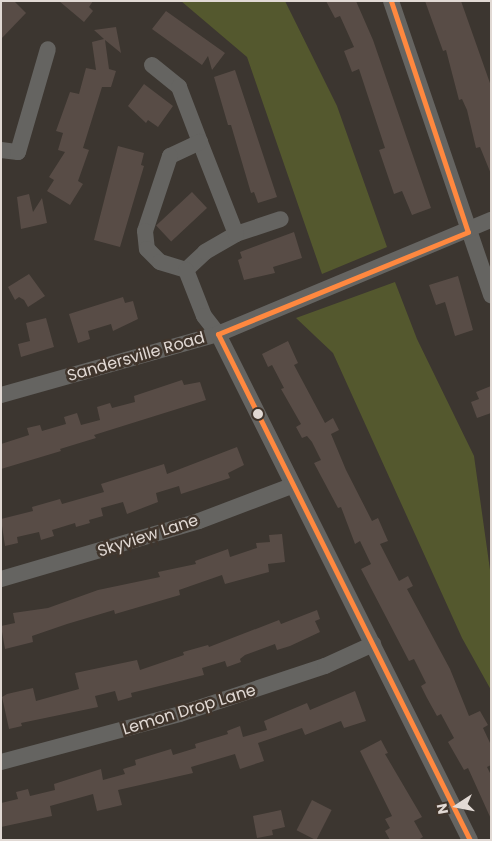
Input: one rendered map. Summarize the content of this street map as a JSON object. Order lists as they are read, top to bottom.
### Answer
{
  "streets": {
    "street": ["Sandersville Road", "Skyview Lane", "Lemon Drop Lane"]
  },
  "north": "left"
}
